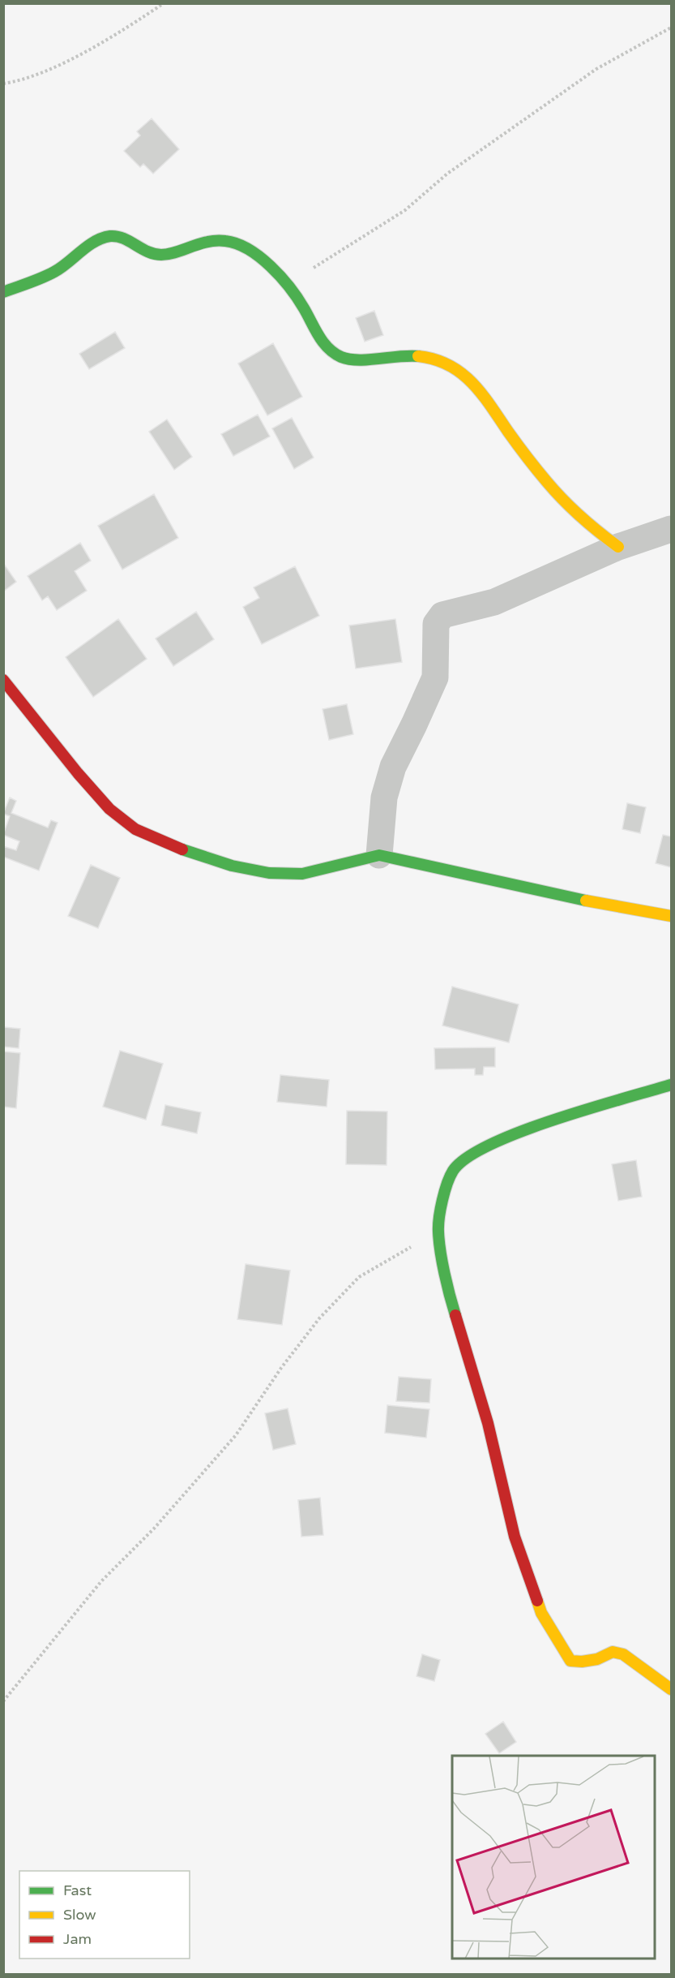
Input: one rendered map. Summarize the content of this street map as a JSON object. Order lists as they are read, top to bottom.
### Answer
{
  "legend": ["Fast", "Slow", "Jam"]
}
